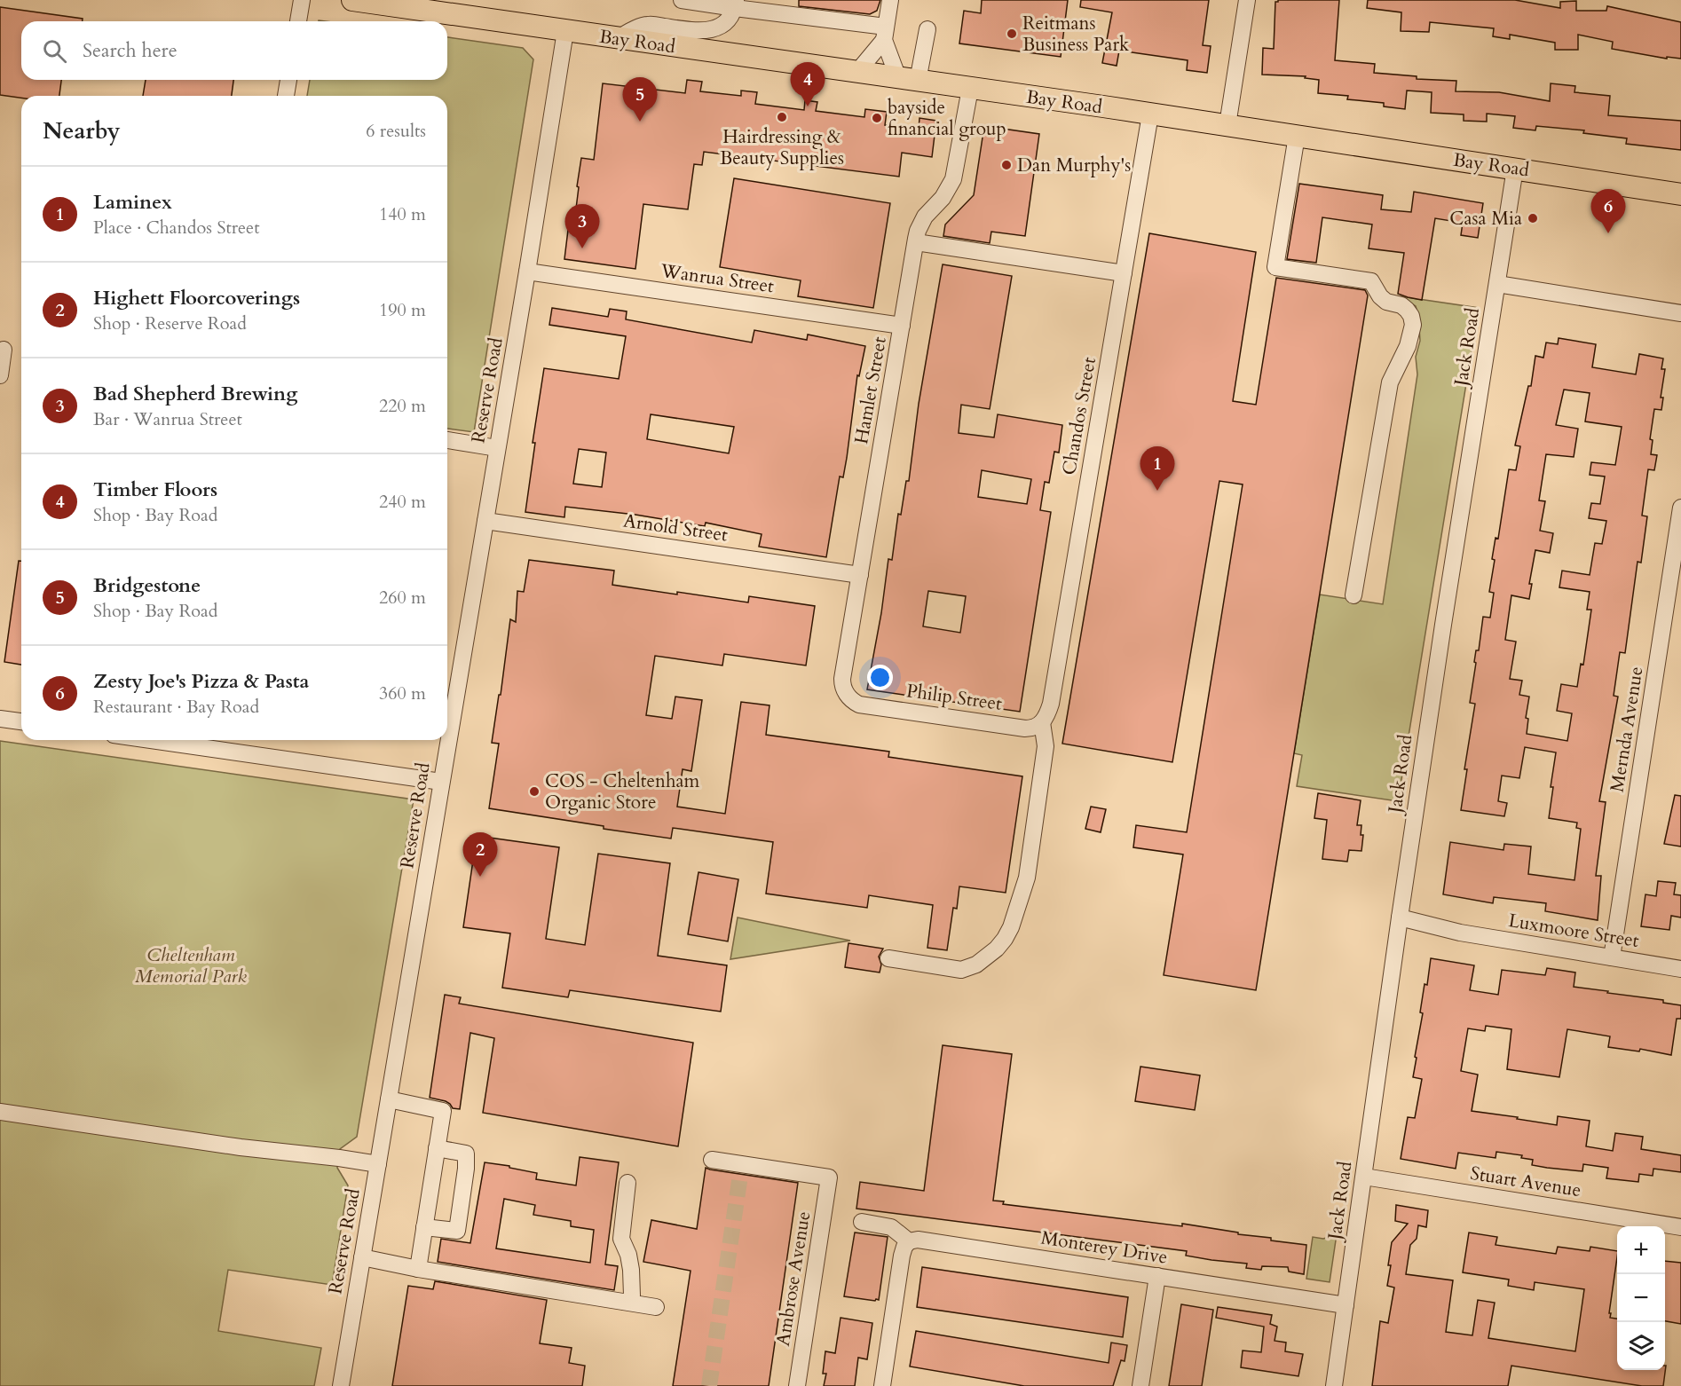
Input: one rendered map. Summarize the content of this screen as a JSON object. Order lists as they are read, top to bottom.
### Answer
{
  "streets": {
    "main road": ["Bay Road"],
    "street": [
      "Wanrua Street",
      "Jack Road",
      "Reserve Road",
      "Hamlet Street",
      "Chandos Street",
      "Arnold Street",
      "Philip Street",
      "Mernda Avenue",
      "Luxmoore Street",
      "Stuart Avenue",
      "Monterey Drive",
      "Ambrose Avenue"
    ]
  },
  "crossings": [
    ["Bay Road", "Jack Road"],
    ["Bay Road", "Reserve Road"],
    ["Bay Road", "Hamlet Street"],
    ["Bay Road", "Chandos Street"],
    ["Wanrua Street", "Reserve Road"],
    ["Wanrua Street", "Hamlet Street"],
    ["Jack Road", "Luxmoore Street"],
    ["Jack Road", "Stuart Avenue"],
    ["Jack Road", "Monterey Drive"],
    ["Reserve Road", "Arnold Street"],
    ["Hamlet Street", "Arnold Street"],
    ["Hamlet Street", "Philip Street"],
    ["Chandos Street", "Philip Street"],
    ["Mernda Avenue", "Luxmoore Street"]
  ],
  "parks": ["Cheltenham Memorial Park"],
  "places": [
    "Reitmans Business Park",
    "Hairdressing & Beauty Supplies",
    "bayside financial group",
    "Dan Murphy's",
    "Casa Mia",
    "COS - Cheltenham Organic Store"
  ],
  "page": {
    "search": "Search here",
    "pins": [
      "4",
      "5",
      "6",
      "3",
      "1",
      "2"
    ],
    "heading": ["Nearby", "6 results"],
    "list": [
      {
        "mark": "1",
        "name": "Laminex",
        "note": "Place · Chandos Street",
        "value": "140 m"
      },
      {
        "mark": "2",
        "name": "Highett Floorcoverings",
        "note": "Shop · Reserve Road",
        "value": "190 m"
      },
      {
        "mark": "3",
        "name": "Bad Shepherd Brewing",
        "note": "Bar · Wanrua Street",
        "value": "220 m"
      },
      {
        "mark": "4",
        "name": "Timber Floors",
        "note": "Shop · Bay Road",
        "value": "240 m"
      },
      {
        "mark": "5",
        "name": "Bridgestone",
        "note": "Shop · Bay Road",
        "value": "260 m"
      },
      {
        "mark": "6",
        "name": "Zesty Joe's Pizza & Pasta",
        "note": "Restaurant · Bay Road",
        "value": "360 m"
      }
    ],
    "map_buttons": ["+", "−"]
  }
}
